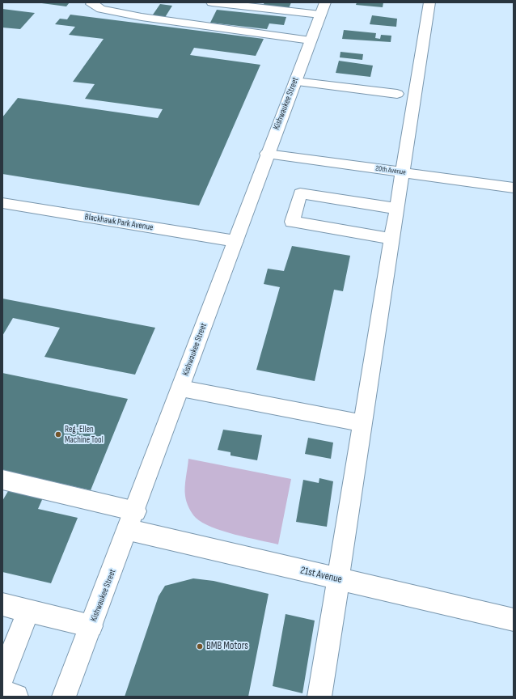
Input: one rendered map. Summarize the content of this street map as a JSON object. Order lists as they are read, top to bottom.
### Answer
{
  "streets": {
    "main road": [
      "Kishwaukee Street",
      "20th Avenue",
      "Blackhawk Park Avenue",
      "21st Avenue"
    ]
  },
  "crossings": [
    ["Kishwaukee Street", "20th Avenue"],
    ["Kishwaukee Street", "Blackhawk Park Avenue"],
    ["Kishwaukee Street", "21st Avenue"]
  ],
  "places": ["Reg-Ellen Machine Tool", "BMB Motors"]
}
